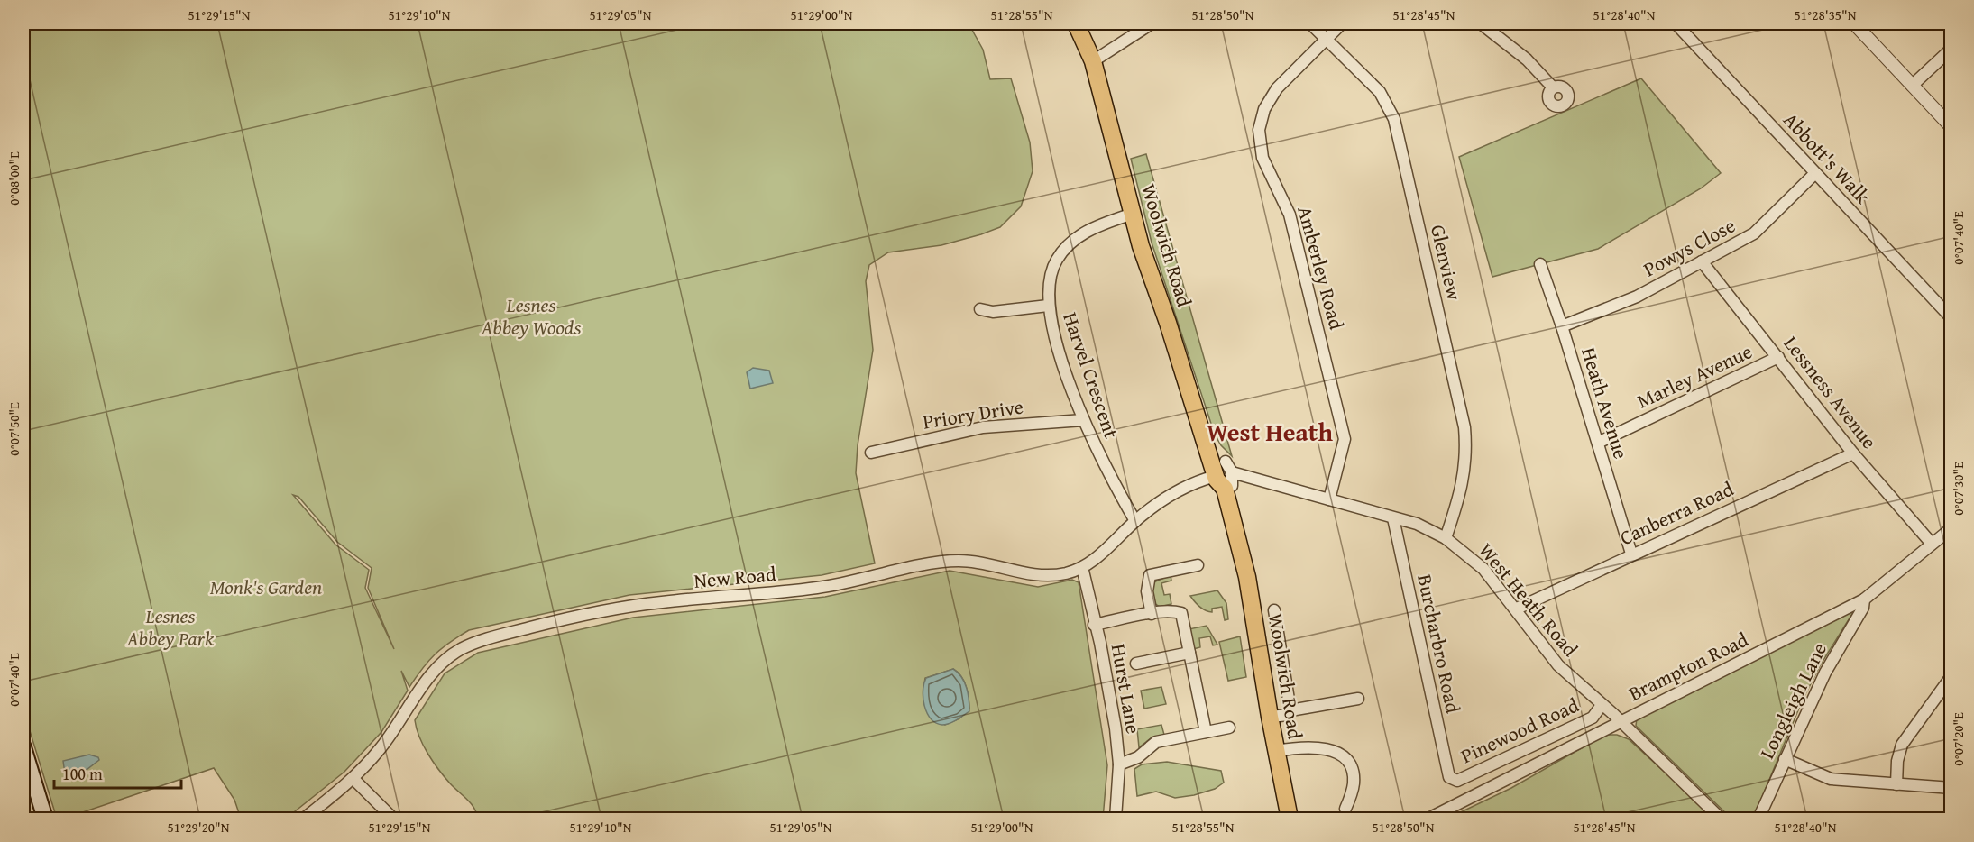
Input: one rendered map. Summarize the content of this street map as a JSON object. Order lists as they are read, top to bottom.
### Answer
{
  "streets": {
    "main road": ["Woolwich Road"],
    "street": [
      "Abbott's Walk",
      "Powys Close",
      "Glenview",
      "Amberley Road",
      "Harvel Crescent",
      "Marley Avenue",
      "Lessness Avenue",
      "Heath Avenue",
      "Priory Drive",
      "Canberra Road",
      "New Road",
      "West Heath Road",
      "Burcharbro Road",
      "Brampton Road",
      "Hurst Lane",
      "Longleigh Lane",
      "Pinewood Road"
    ]
  },
  "crossings": [
    ["Abbott's Walk", "Powys Close"],
    ["Woolwich Road", "Harvel Crescent"],
    ["Woolwich Road", "New Road"],
    ["Woolwich Road", "West Heath Road"],
    ["Powys Close", "Lessness Avenue"],
    ["Powys Close", "Heath Avenue"],
    ["Glenview", "Amberley Road"],
    ["Glenview", "West Heath Road"],
    ["Amberley Road", "West Heath Road"],
    ["Harvel Crescent", "Priory Drive"],
    ["Harvel Crescent", "New Road"],
    ["Marley Avenue", "Lessness Avenue"],
    ["Marley Avenue", "Heath Avenue"],
    ["Lessness Avenue", "Canberra Road"],
    ["Lessness Avenue", "Brampton Road"],
    ["Heath Avenue", "Canberra Road"],
    ["Canberra Road", "West Heath Road"],
    ["New Road", "West Heath Road"],
    ["New Road", "Hurst Lane"],
    ["West Heath Road", "Burcharbro Road"],
    ["West Heath Road", "Brampton Road"],
    ["West Heath Road", "Pinewood Road"],
    ["Burcharbro Road", "Pinewood Road"],
    ["Brampton Road", "Longleigh Lane"]
  ],
  "districts": ["West Heath"],
  "parks": ["Lesnes Abbey Woods", "Monk's Garden", "Lesnes Abbey Park"],
  "scale_bar": "100 m",
  "coordinates": [
    "51°29'15\"N",
    "51°29'10\"N",
    "51°29'05\"N",
    "51°29'00\"N",
    "51°28'55\"N",
    "51°28'50\"N",
    "51°28'45\"N",
    "51°28'40\"N",
    "51°28'35\"N",
    "0°08'00\"E",
    "0°07'40\"E",
    "0°07'50\"E",
    "0°07'30\"E",
    "0°07'20\"E",
    "51°29'20\"N"
  ]
}
